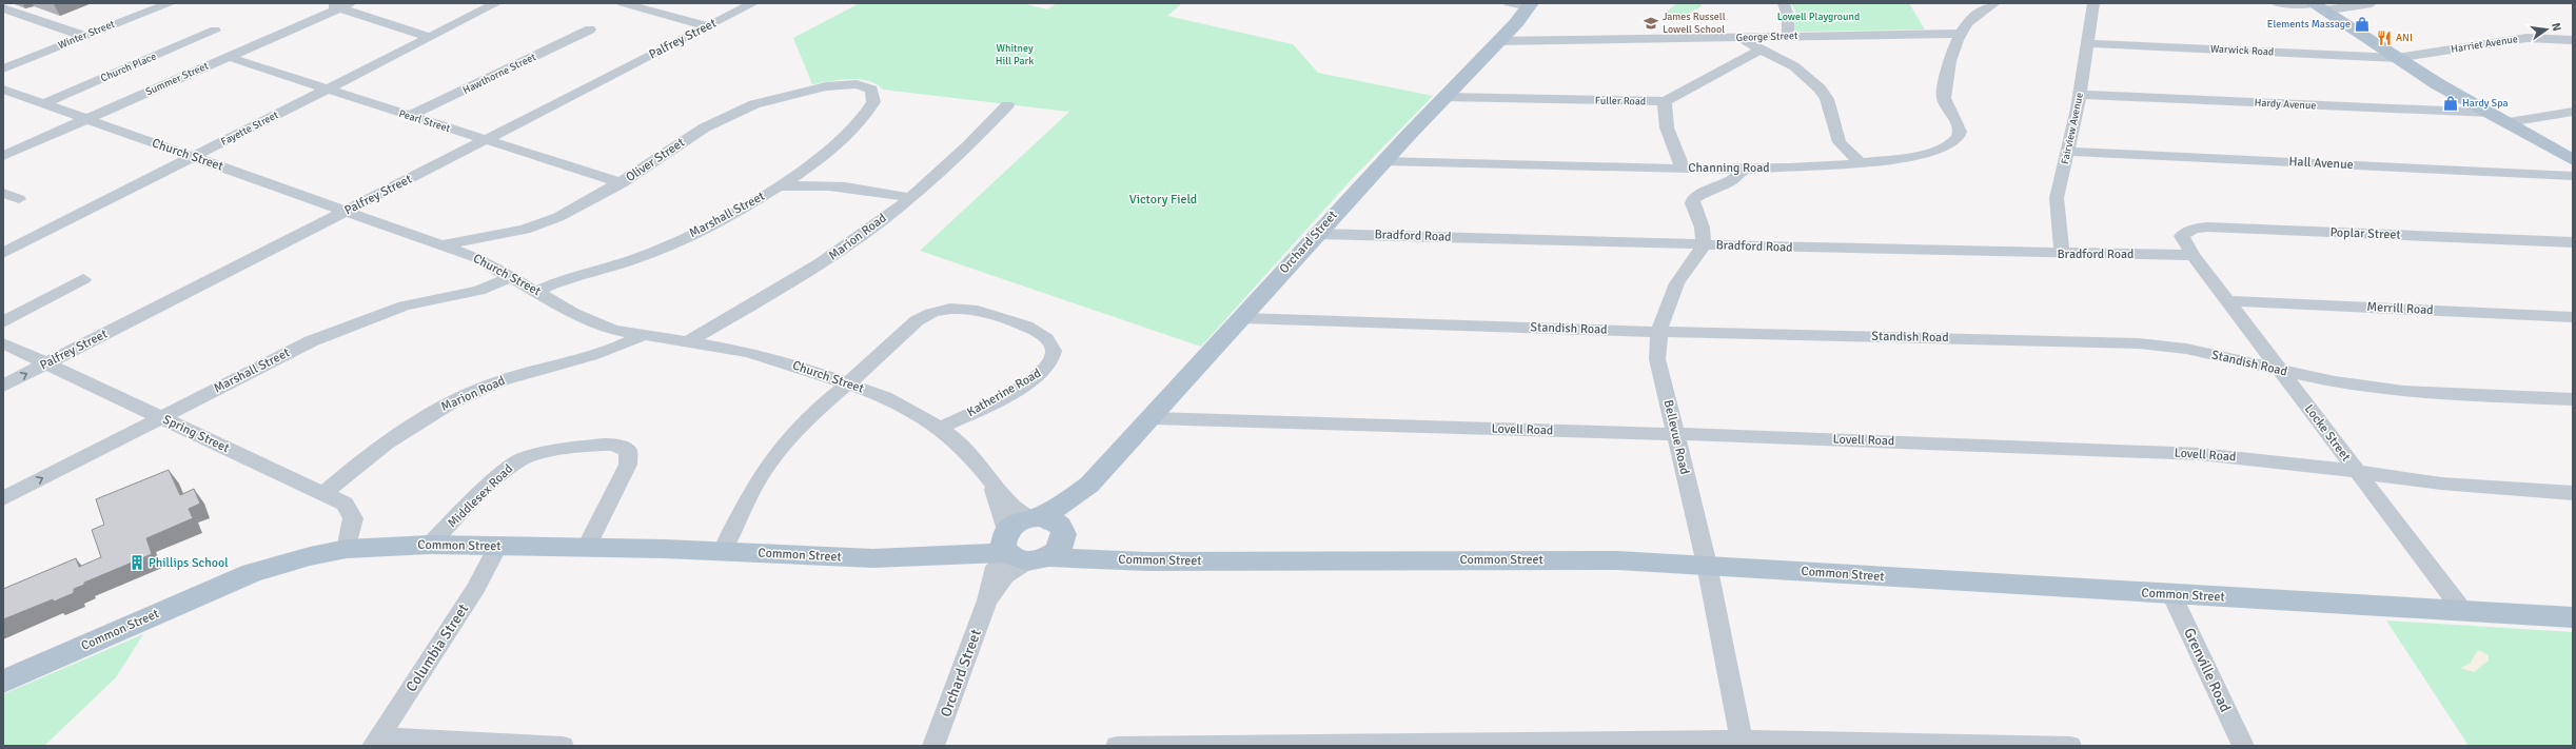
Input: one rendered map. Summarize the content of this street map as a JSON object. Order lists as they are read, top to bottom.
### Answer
{
  "streets": {
    "main road": ["Orchard Street", "Common Street"],
    "street": [
      "Winter Street",
      "George Street",
      "Palfrey Street",
      "Harriet Avenue",
      "Warwick Road",
      "Church Place",
      "Hawthorne Street",
      "Summer Street",
      "Fuller Road",
      "Hardy Avenue",
      "Pearl Street",
      "Fayette Street",
      "Fairview Avenue",
      "Church Street",
      "Oliver Street",
      "Hall Avenue",
      "Channing Road",
      "Marshall Street",
      "Poplar Street",
      "Bradford Road",
      "Marion Road",
      "Merrill Road",
      "Standish Road",
      "Katherine Road",
      "Lovell Road",
      "Locke Street",
      "Spring Street",
      "Bellevue Road",
      "Middlesex Road",
      "Columbia Street",
      "Grenville Road"
    ]
  },
  "crossings": [
    ["George Street", "Channing Road"],
    ["George Street", "Orchard Street"],
    ["Palfrey Street", "Pearl Street"],
    ["Palfrey Street", "Church Street"],
    ["Palfrey Street", "Spring Street"],
    ["Harriet Avenue", "Warwick Road"],
    ["Warwick Road", "Fairview Avenue"],
    ["Church Place", "Church Street"],
    ["Hawthorne Street", "Pearl Street"],
    ["Summer Street", "Pearl Street"],
    ["Summer Street", "Church Street"],
    ["Fuller Road", "Orchard Street"],
    ["Hardy Avenue", "Fairview Avenue"],
    ["Pearl Street", "Fayette Street"],
    ["Pearl Street", "Oliver Street"],
    ["Fayette Street", "Church Street"],
    ["Fairview Avenue", "Hall Avenue"],
    ["Fairview Avenue", "Bradford Road"],
    ["Church Street", "Oliver Street"],
    ["Church Street", "Marshall Street"],
    ["Church Street", "Marion Road"],
    ["Church Street", "Orchard Street"],
    ["Church Street", "Katherine Road"],
    ["Church Street", "Common Street"],
    ["Oliver Street", "Marshall Street"],
    ["Channing Road", "Orchard Street"],
    ["Marshall Street", "Spring Street"],
    ["Poplar Street", "Bradford Road"],
    ["Poplar Street", "Locke Street"],
    ["Bradford Road", "Orchard Street"],
    ["Bradford Road", "Locke Street"],
    ["Bradford Road", "Bellevue Road"],
    ["Marion Road", "Spring Street"],
    ["Orchard Street", "Standish Road"],
    ["Orchard Street", "Lovell Road"],
    ["Orchard Street", "Common Street"],
    ["Merrill Road", "Locke Street"],
    ["Standish Road", "Locke Street"],
    ["Standish Road", "Bellevue Road"],
    ["Katherine Road", "Common Street"],
    ["Lovell Road", "Locke Street"],
    ["Lovell Road", "Bellevue Road"],
    ["Locke Street", "Common Street"],
    ["Spring Street", "Common Street"],
    ["Bellevue Road", "Common Street"],
    ["Middlesex Road", "Common Street"],
    ["Common Street", "Columbia Street"],
    ["Common Street", "Grenville Road"]
  ],
  "parks": ["Lowell Playground", "Whitney Hill Park", "Victory Field"],
  "places": {
    "school or university": ["James Russell Lowell School"],
    "shop": ["Elements Massage", "Hardy Spa"],
    "restaurant": ["ANI"],
    "building": ["Phillips School"]
  },
  "north": "right"
}
